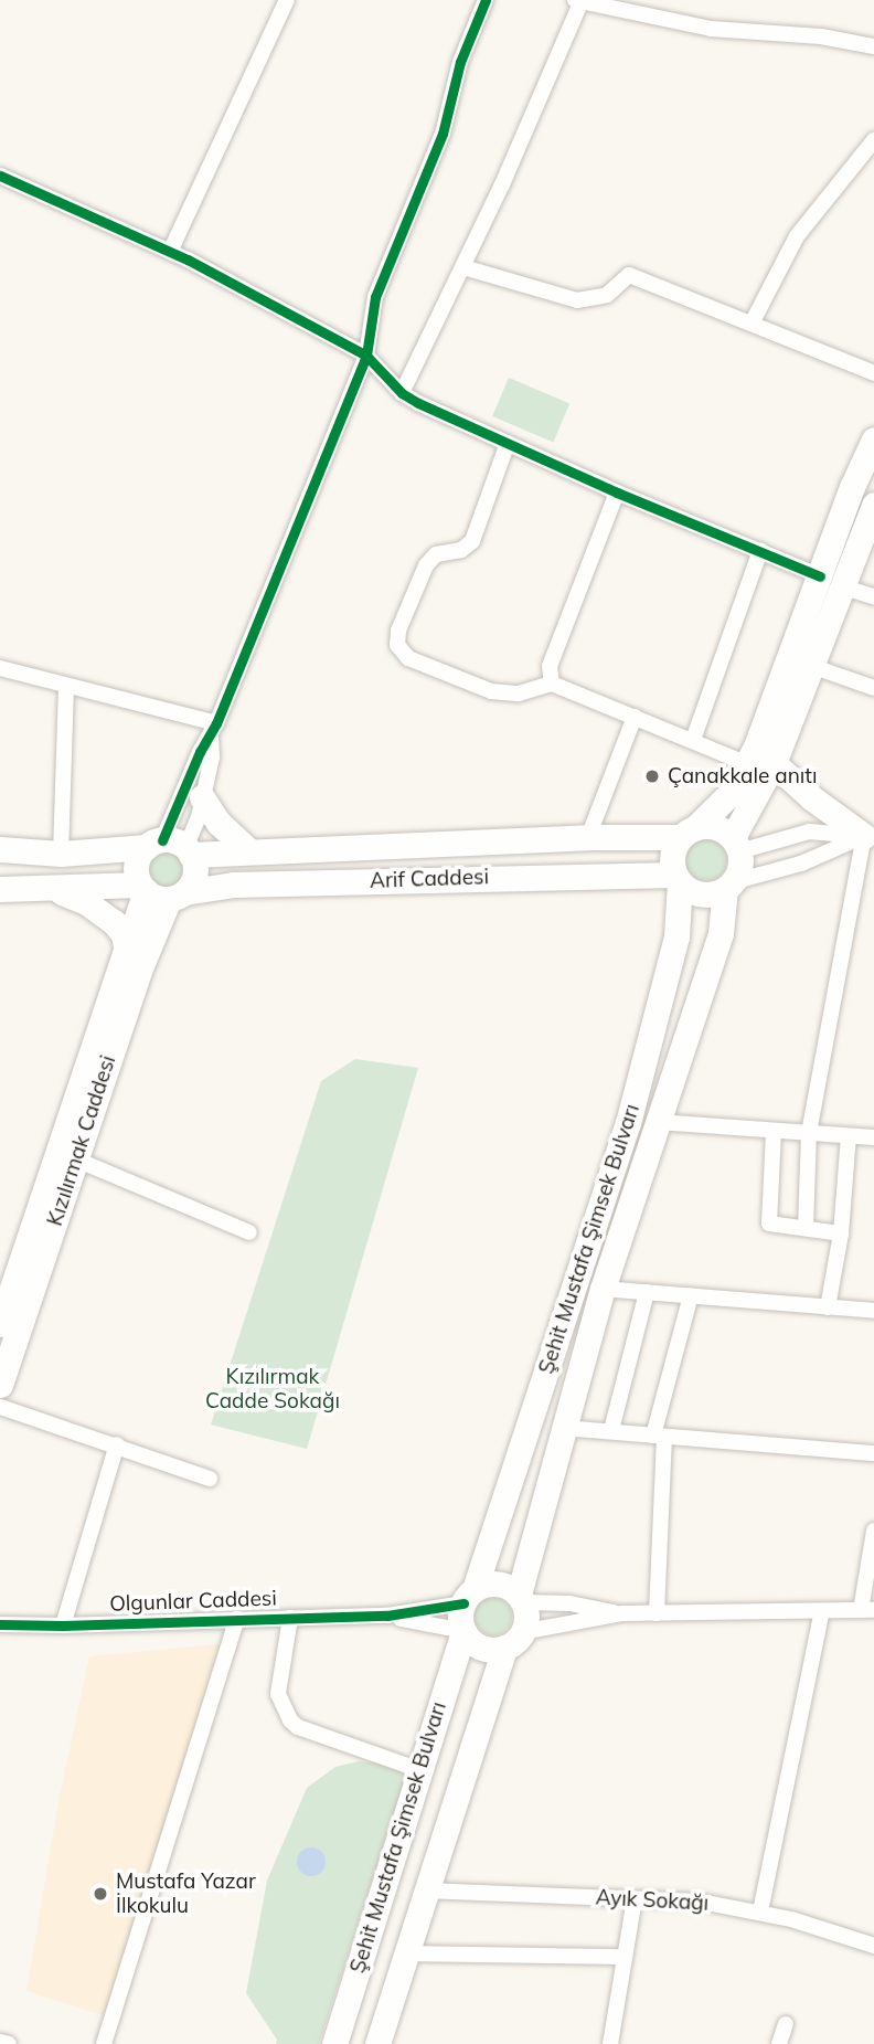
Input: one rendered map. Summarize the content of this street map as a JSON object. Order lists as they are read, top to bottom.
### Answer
{
  "streets": {
    "main road": ["Arif Caddesi", "Kızılırmak Caddesi", "Şehit Mustafa Şimsek Bulvarı"],
    "street": ["Olgunlar Caddesi", "Ayık Sokağı"]
  },
  "crossings": [
    ["Arif Caddesi", "Kızılırmak Caddesi"],
    ["Arif Caddesi", "Şehit Mustafa Şimsek Bulvarı"],
    ["Şehit Mustafa Şimsek Bulvarı", "Ayık Sokağı"]
  ],
  "parks": ["Kızılırmak Cadde Sokağı"],
  "places": ["Çanakkale anıtı", "Mustafa Yazar İlkokulu"]
}
